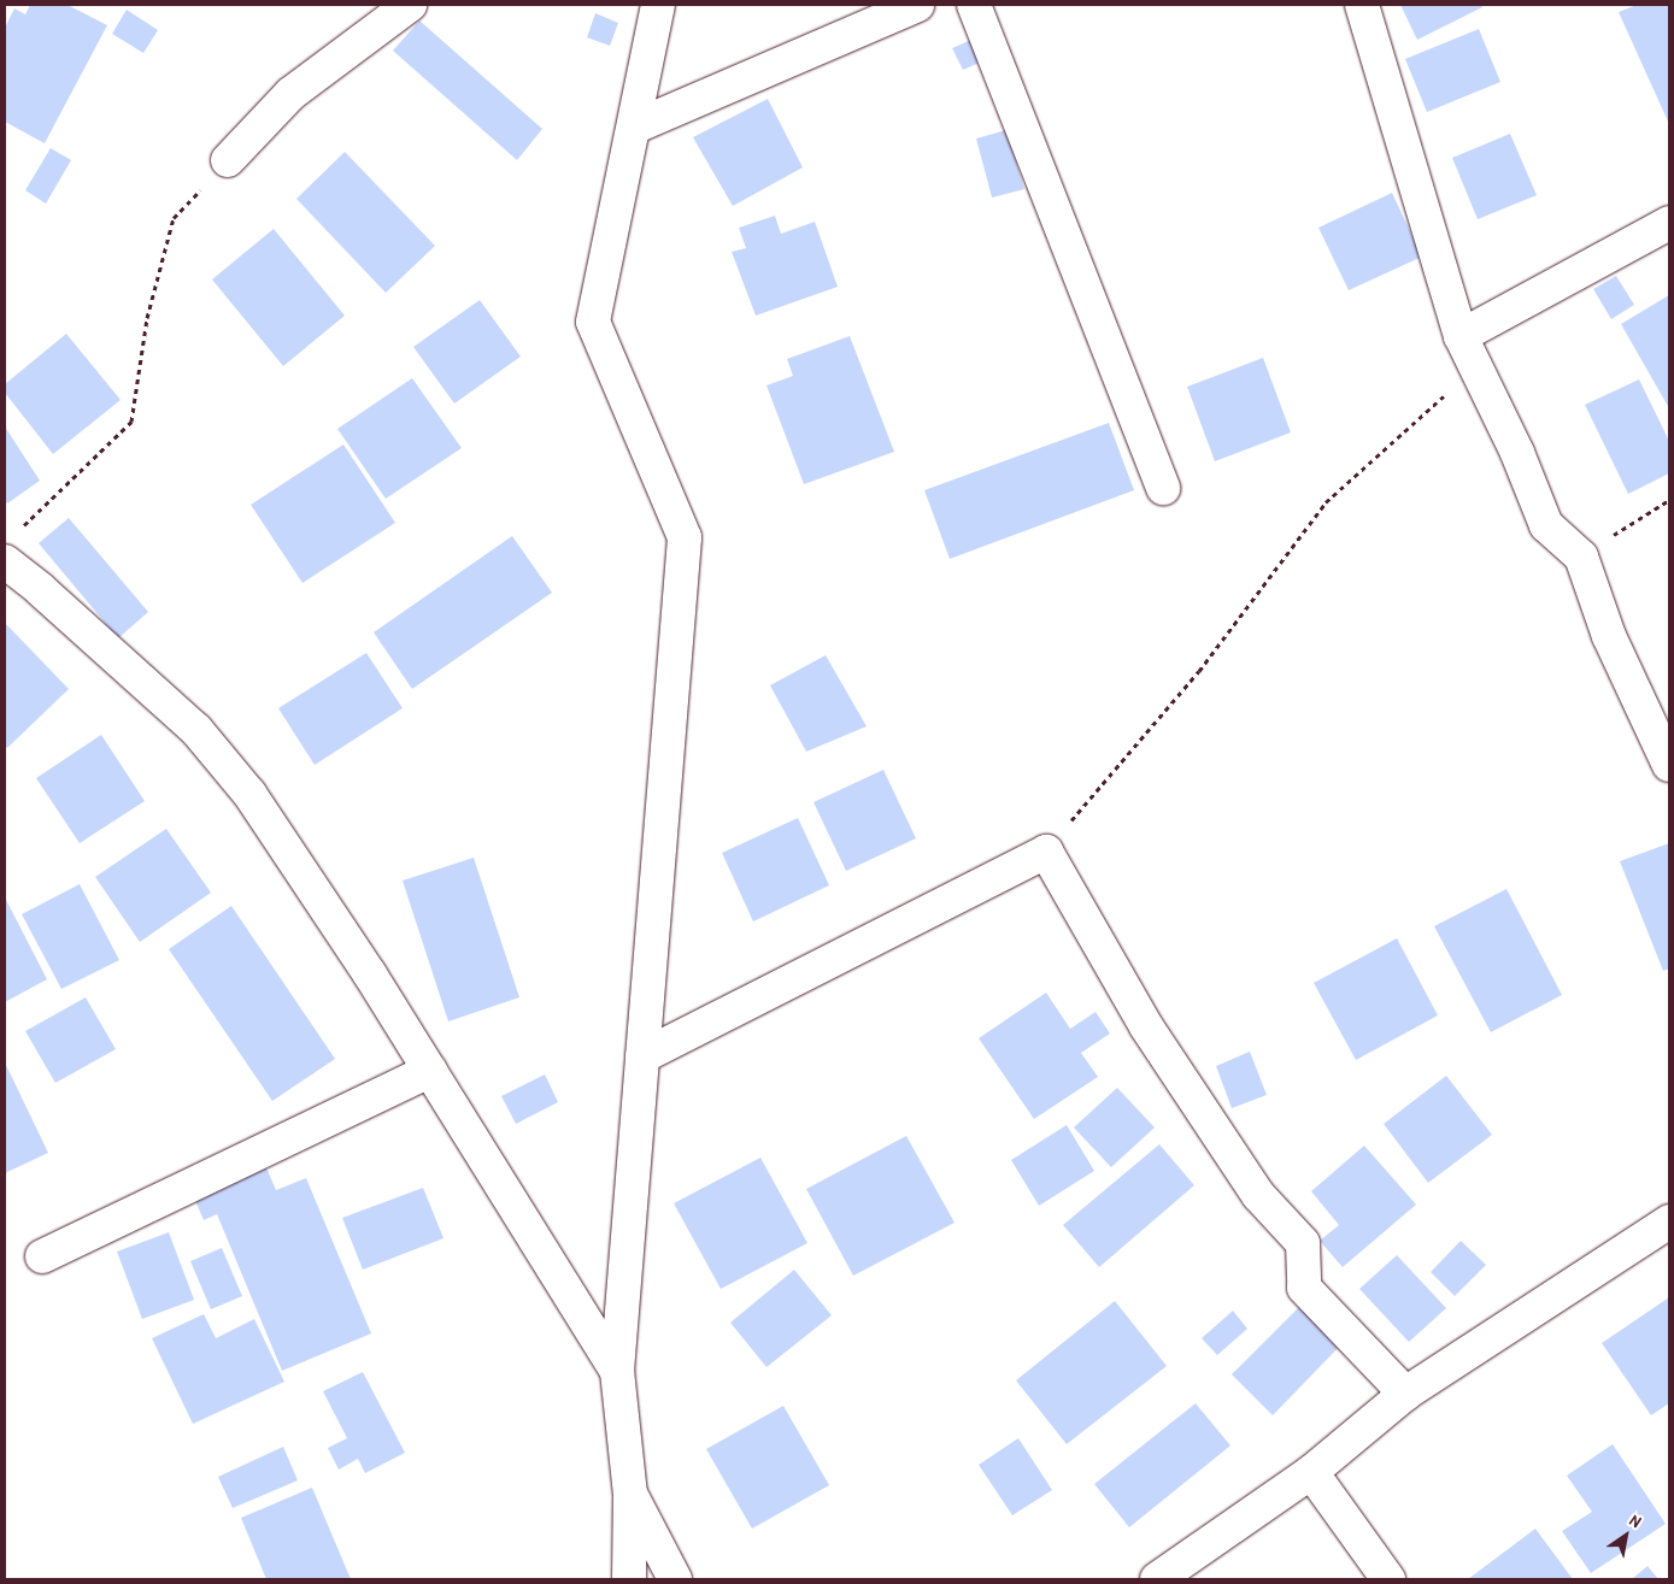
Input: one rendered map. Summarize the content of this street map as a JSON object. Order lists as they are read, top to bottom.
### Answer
{
  "north": "top right"
}
